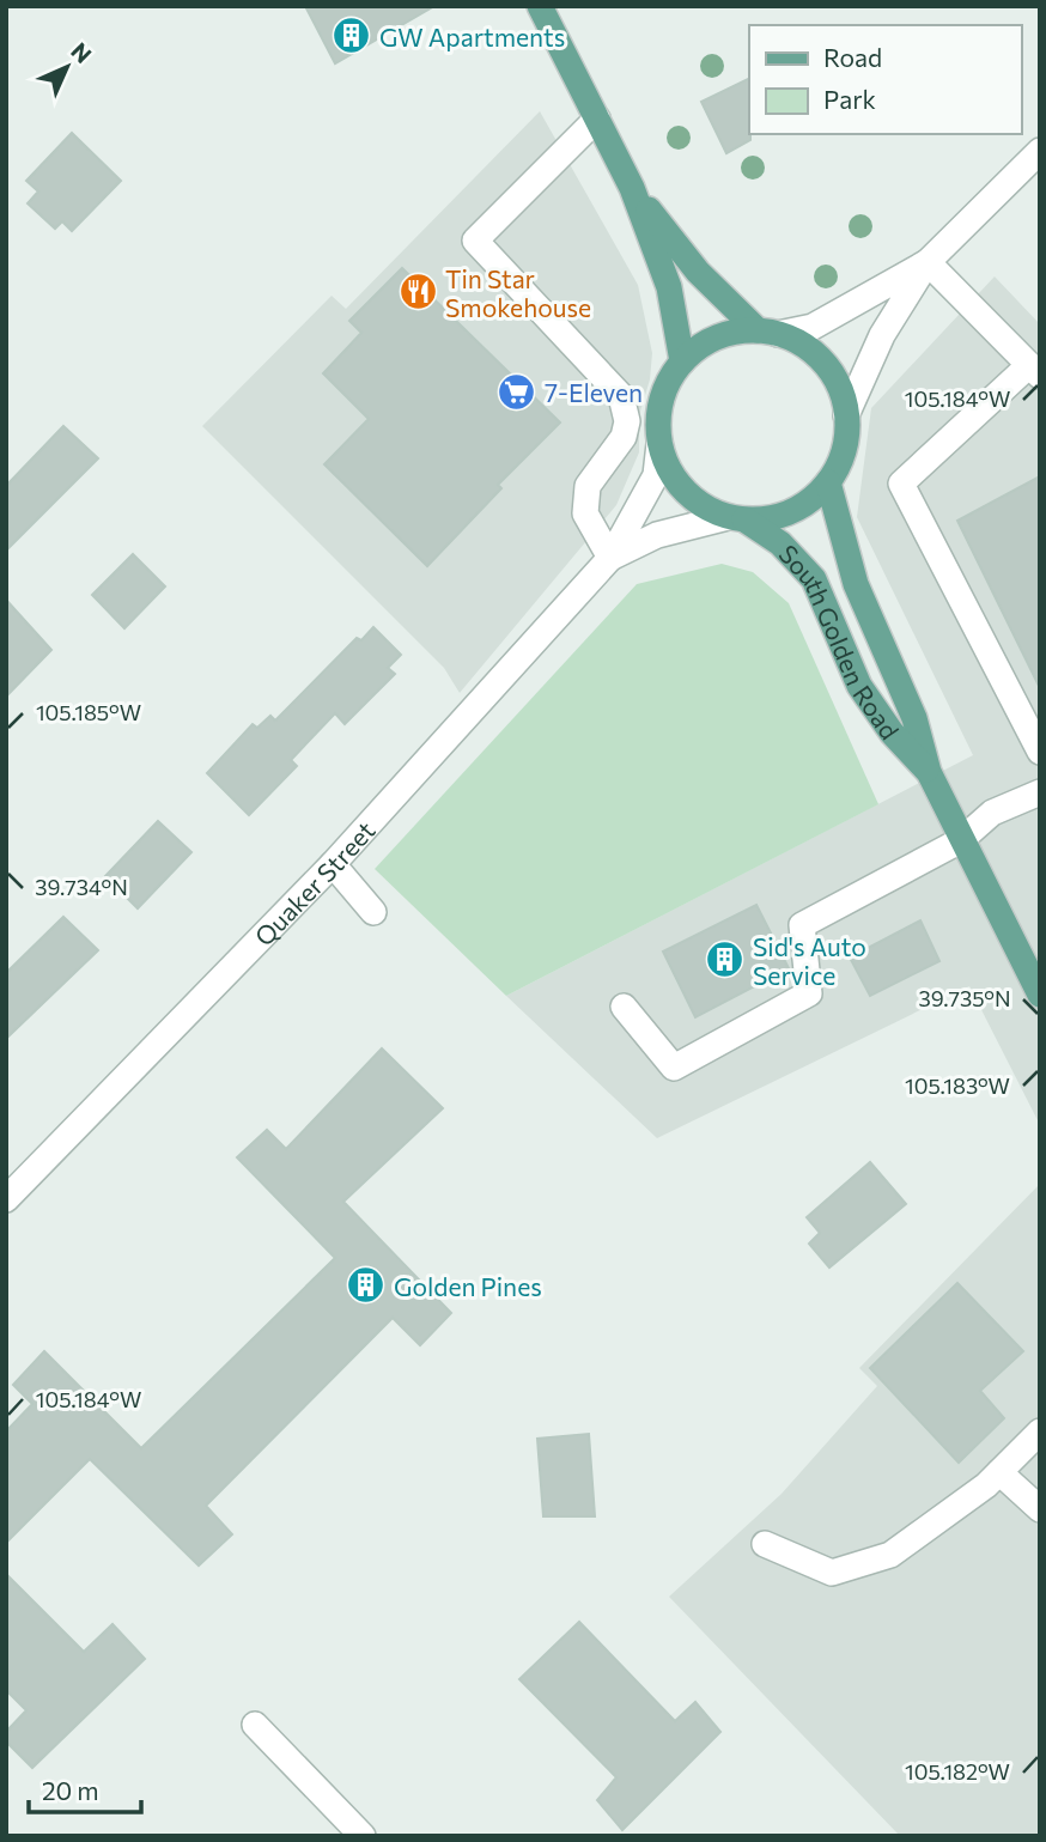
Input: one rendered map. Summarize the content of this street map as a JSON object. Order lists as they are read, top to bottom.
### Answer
{
  "streets": {
    "main road": ["South Golden Road"],
    "street": ["Quaker Street"]
  },
  "crossings": [
    ["South Golden Road", "Quaker Street"]
  ],
  "places": {
    "building": ["GW Apartments", "Sid's Auto Service", "Golden Pines"],
    "restaurant": ["Tin Star Smokehouse"],
    "supermarket": ["7-Eleven"]
  },
  "legend": ["Road", "Park"],
  "scale_bar": "20 m",
  "north": "top right",
  "coordinates": [
    "105.184°W",
    "105.185°W",
    "39.734°N",
    "39.735°N",
    "105.183°W",
    "105.182°W"
  ]
}
